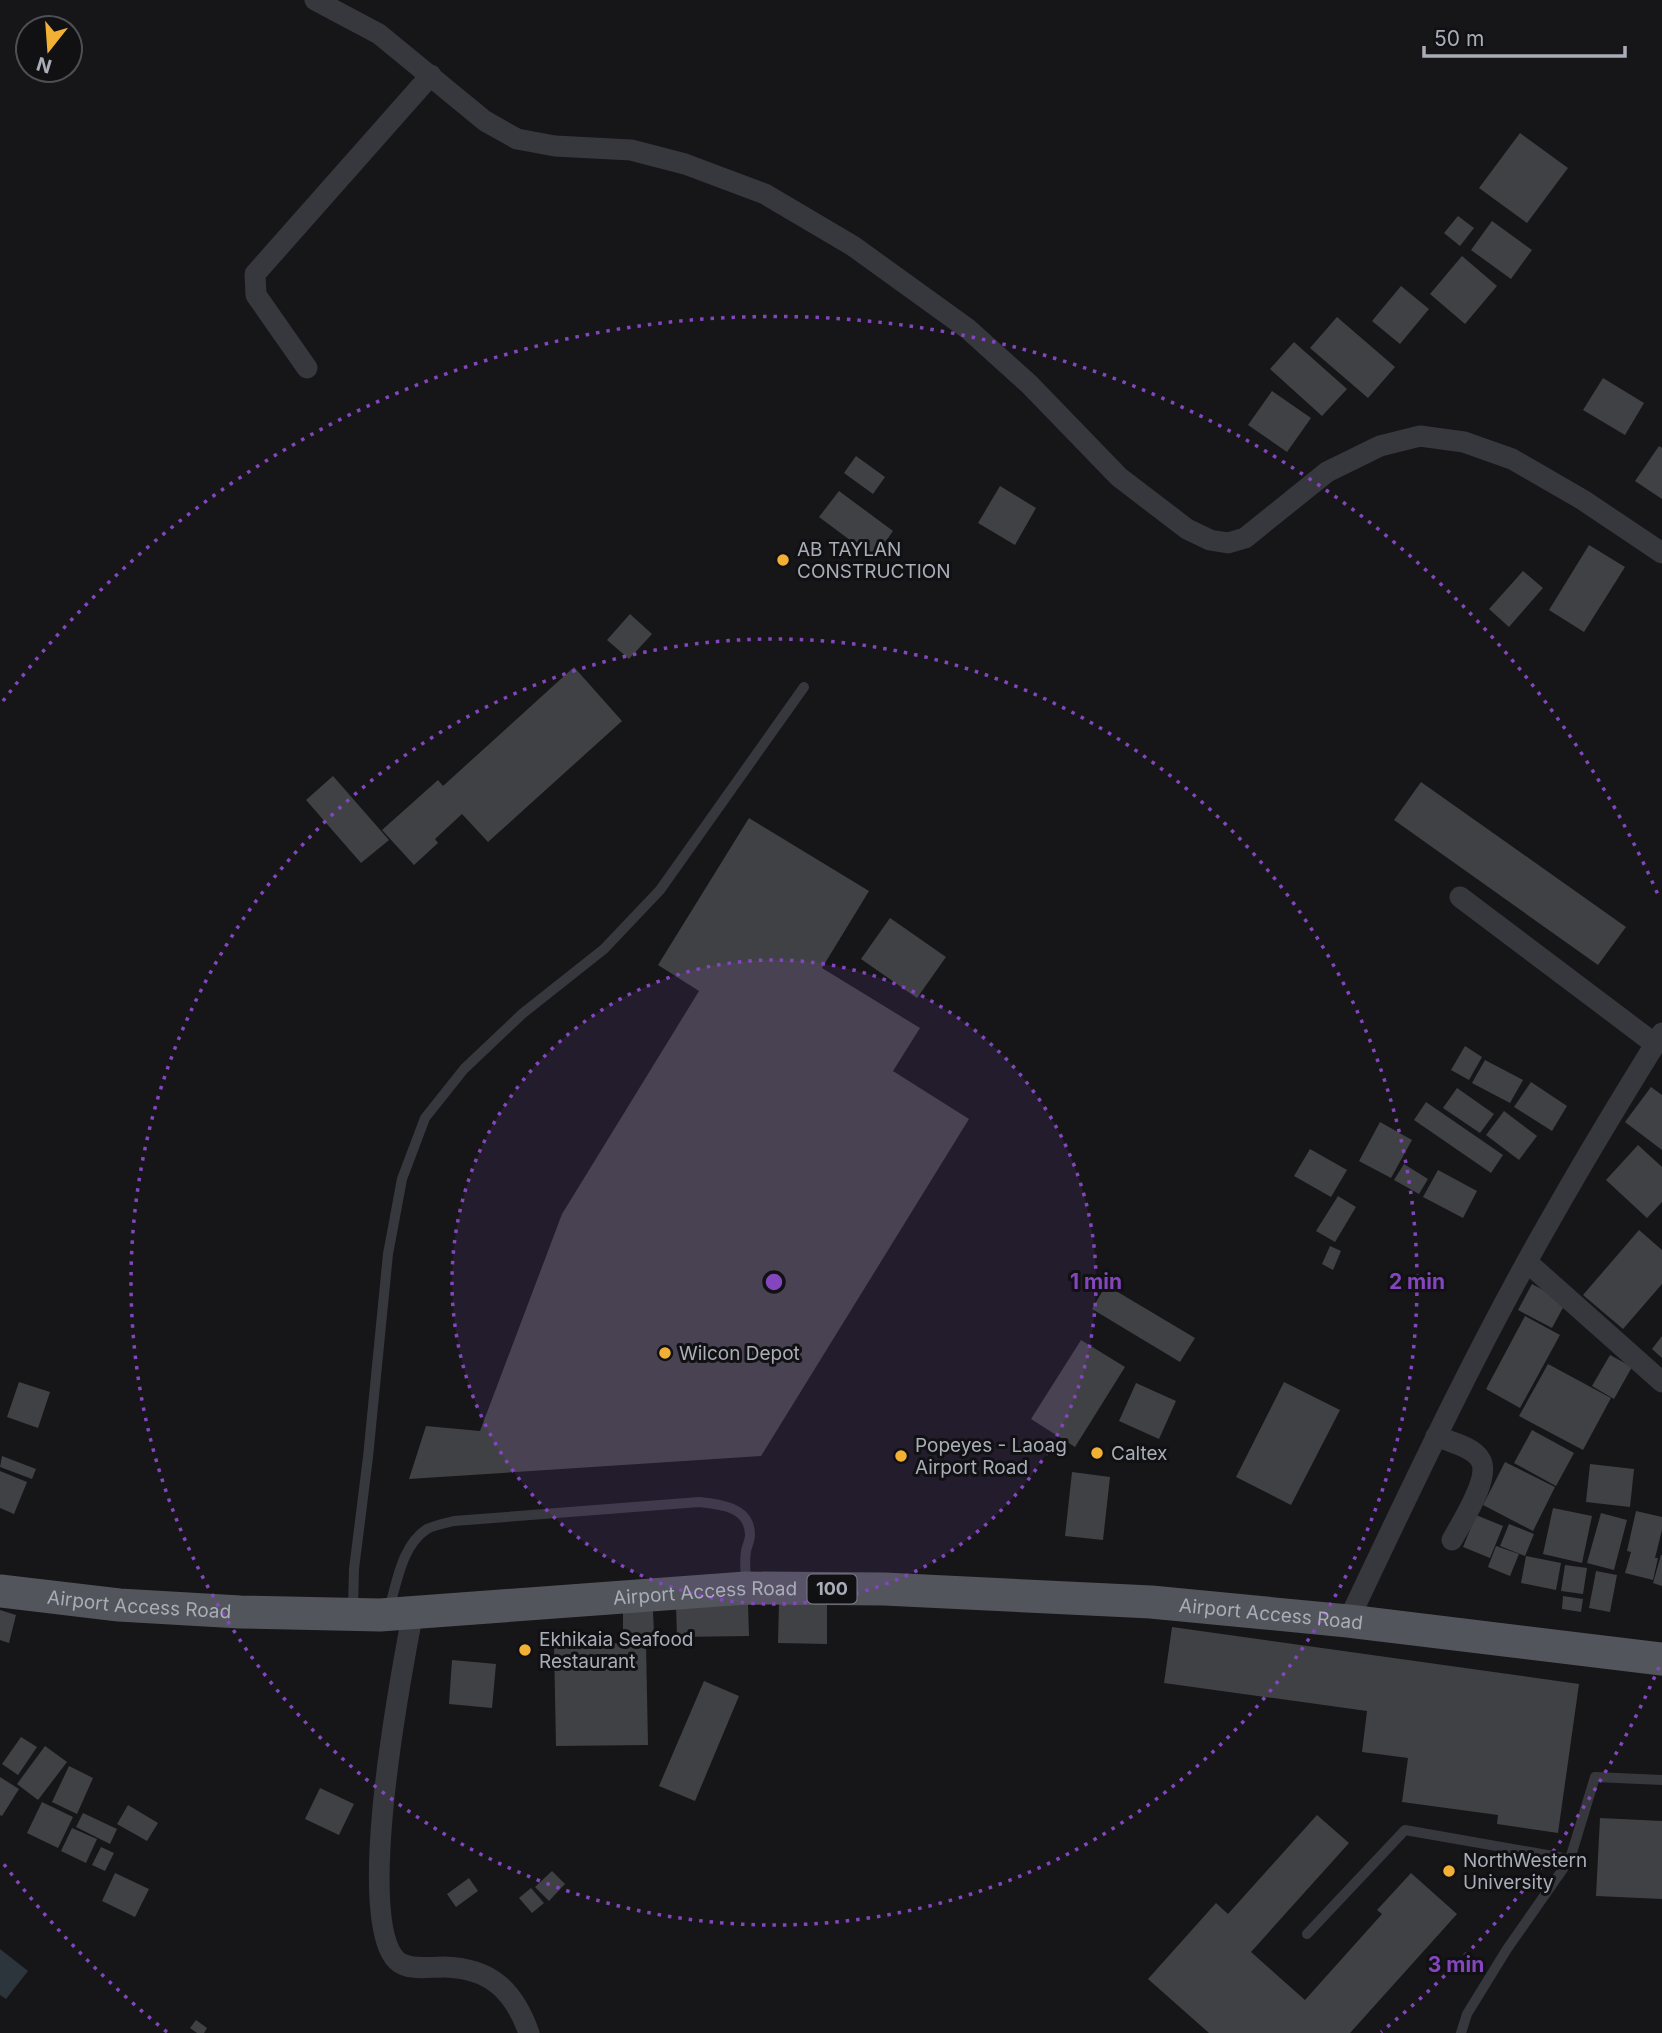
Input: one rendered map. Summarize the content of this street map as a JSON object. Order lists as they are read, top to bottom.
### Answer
{
  "streets": {
    "main road": ["100", "Airport Access Road"]
  },
  "places": [
    "AB TAYLAN CONSTRUCTION",
    "Wilcon Depot",
    "Caltex",
    "Popeyes - Laoag Airport Road",
    "Ekhikaia Seafood Restaurant",
    "NorthWestern University"
  ],
  "scale_bar": "50 m",
  "north": "bottom",
  "rings": ["1 min", "2 min", "3 min"]
}
